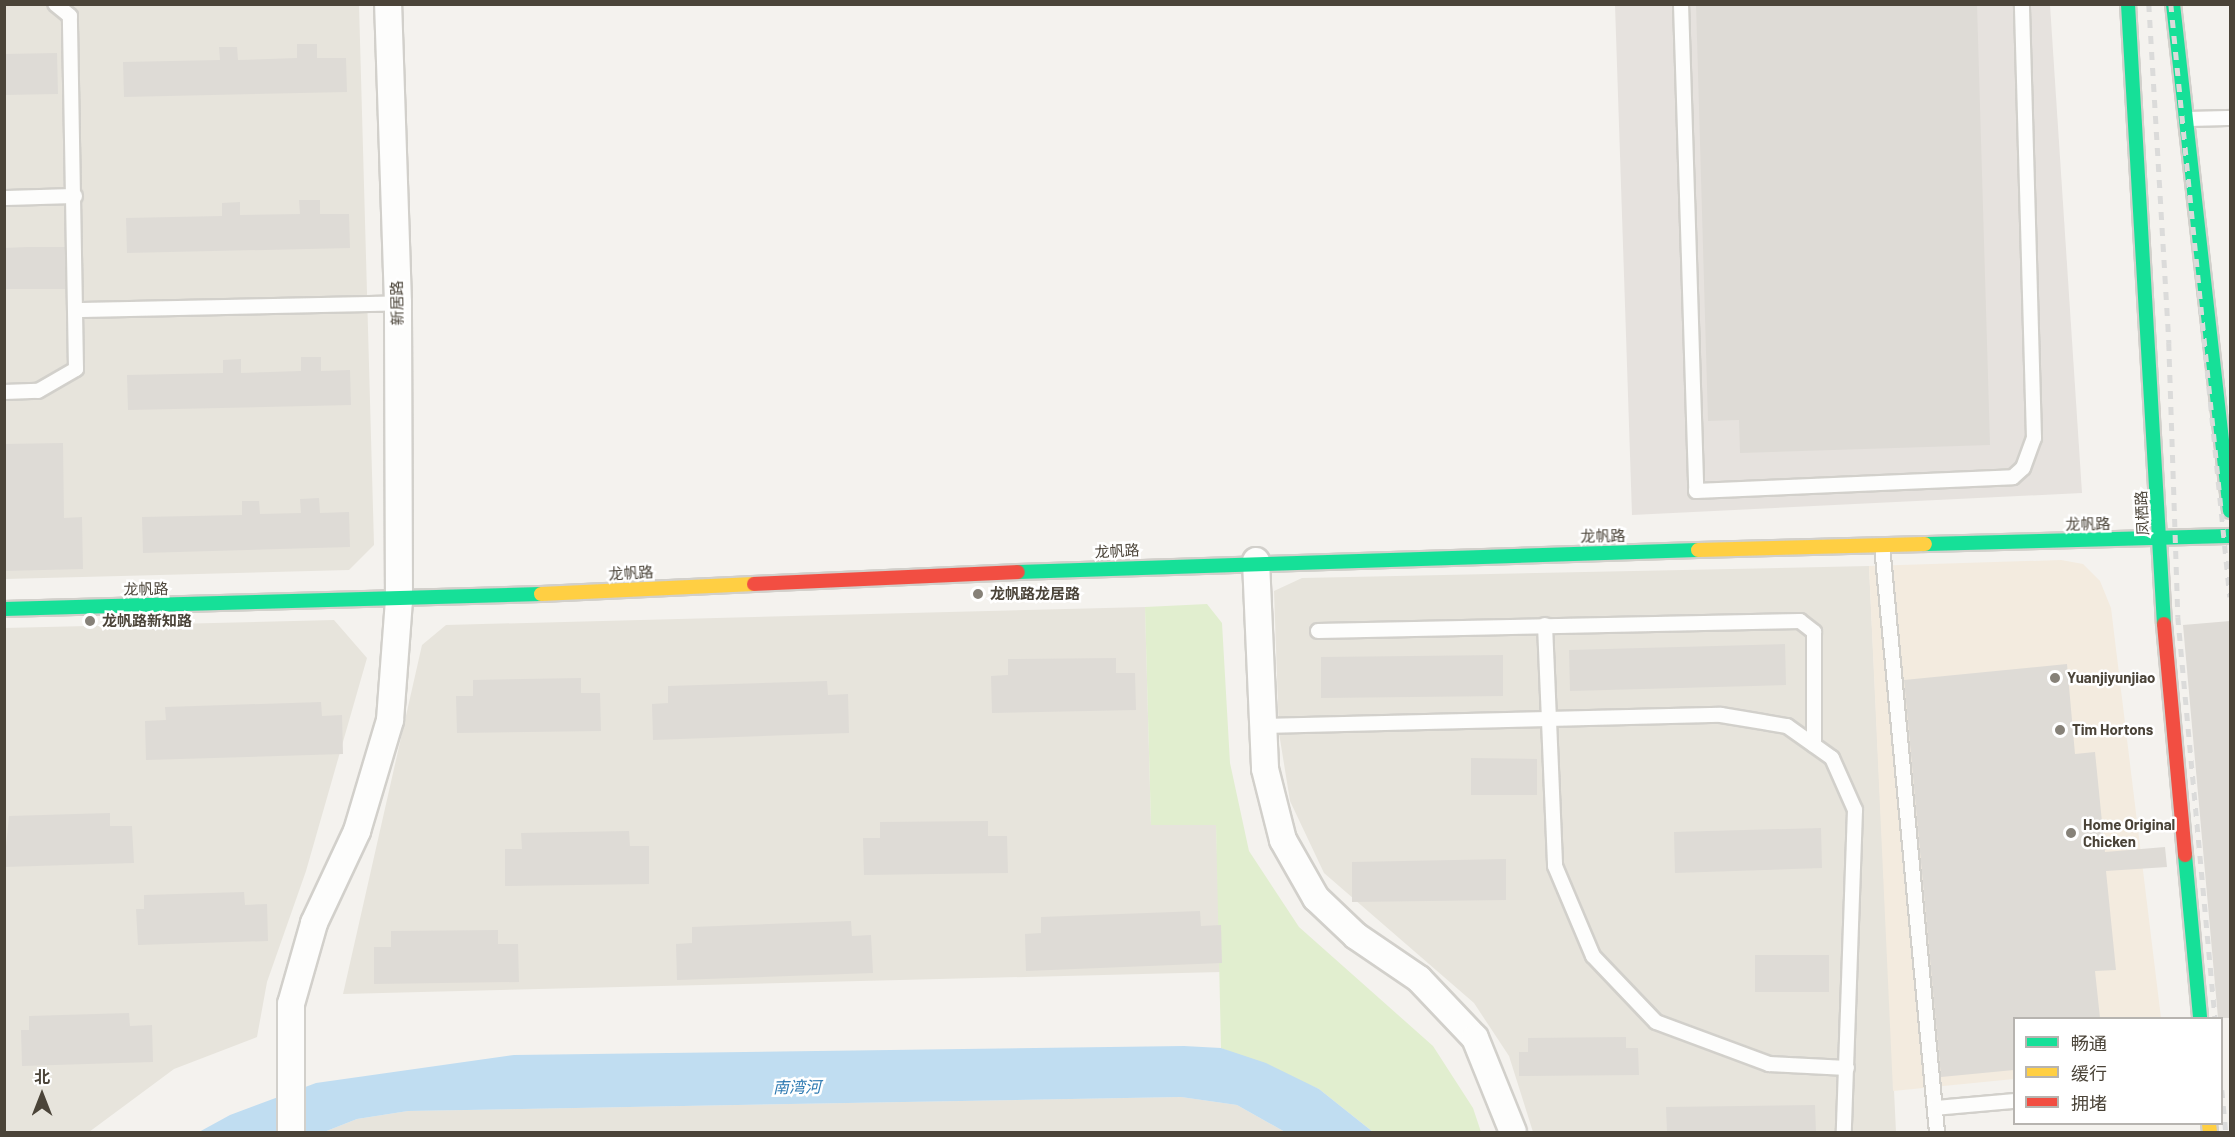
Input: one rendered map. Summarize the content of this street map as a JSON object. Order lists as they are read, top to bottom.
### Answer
{
  "streets": {
    "street": ["新居路", "凤栖路", "龙帆路"]
  },
  "crossings": [
    ["新居路", "龙帆路"],
    ["凤栖路", "龙帆路"]
  ],
  "water": ["南湾河"],
  "places": [
    "龙帆路龙居路",
    "龙帆路新知路",
    "Yuanjiyunjiao",
    "Tim Hortons",
    "Home Original Chicken"
  ],
  "legend": ["畅通", "缓行", "拥堵"],
  "north": "top"
}
